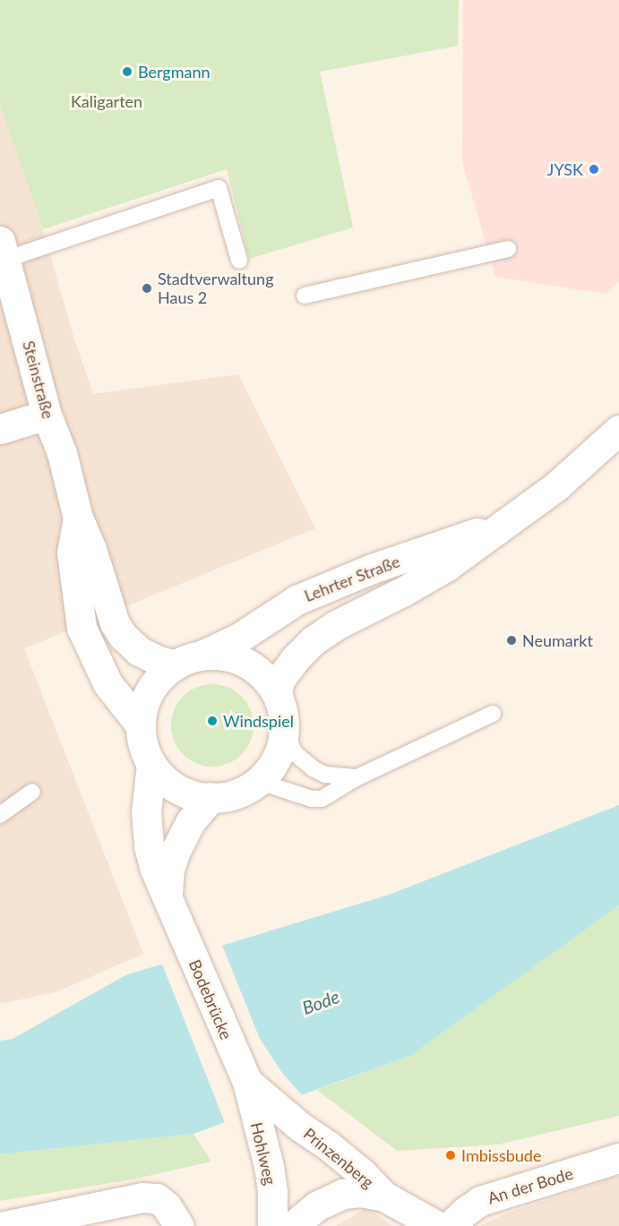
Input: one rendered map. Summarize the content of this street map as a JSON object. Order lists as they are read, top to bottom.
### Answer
{
  "streets": {
    "main road": [
      "Steinstraße",
      "Lehrter Straße",
      "Bodebrücke",
      "Hohlweg",
      "Prinzenberg",
      "An der Bode"
    ]
  },
  "crossings": [
    ["Steinstraße", "Lehrter Straße"],
    ["Bodebrücke", "Hohlweg"],
    ["Bodebrücke", "Prinzenberg"],
    ["Hohlweg", "Prinzenberg"]
  ],
  "water": ["Bode"],
  "parks": ["Kaligarten"],
  "places": [
    "Bergmann",
    "JYSK",
    "Stadtverwaltung Haus 2",
    "Neumarkt",
    "Windspiel",
    "Imbissbude"
  ]
}
